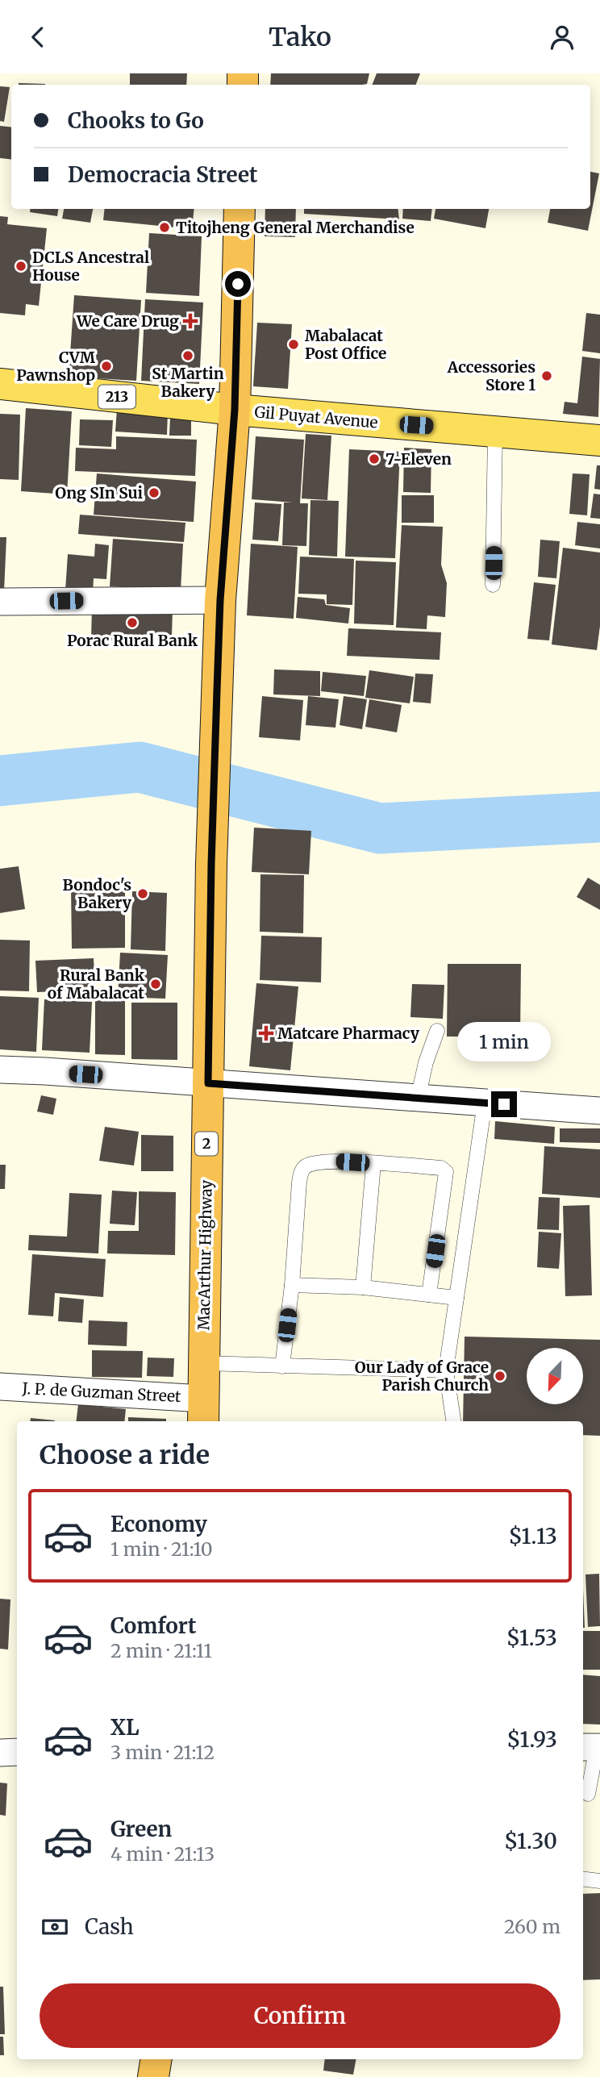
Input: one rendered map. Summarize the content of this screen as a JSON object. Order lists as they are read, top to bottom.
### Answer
{
  "streets": {
    "highway": ["2", "MacArthur Highway"],
    "main road": ["213", "Gil Puyat Avenue"],
    "street": ["J. P. de Guzman Street"]
  },
  "crossings": [
    ["213", "Gil Puyat Avenue"],
    ["213", "MacArthur Highway"],
    ["Gil Puyat Avenue", "MacArthur Highway"],
    ["MacArthur Highway", "J. P. de Guzman Street"]
  ],
  "places": {
    "other": [
      "Titojheng General Merchandise",
      "DCLS Ancestral House",
      "Mabalacat Post Office",
      "St Martin Bakery",
      "CVM Pawnshop",
      "Accessories Store 1",
      "7-Eleven",
      "Ong SIn Sui",
      "Porac Rural Bank",
      "Bondoc's Bakery",
      "Rural Bank of Mabalacat",
      "Our Lady of Grace Parish Church"
    ],
    "health": ["We Care Drug", "Matcare Pharmacy"]
  },
  "north": "bottom left",
  "page": {
    "header": "Tako",
    "banner": ["Chooks to Go", "Democracia Street"],
    "bubble": "1 min",
    "heading": "Choose a ride",
    "list": [
      {
        "name": "Economy",
        "note": "1 min · 21:10",
        "value": "$1.13"
      },
      {
        "name": "Comfort",
        "note": "2 min · 21:11",
        "value": "$1.53"
      },
      {
        "name": "XL",
        "note": "3 min · 21:12",
        "value": "$1.93"
      },
      {
        "name": "Green",
        "note": "4 min · 21:13",
        "value": "$1.30"
      }
    ],
    "pay": ["Cash", "260 m"],
    "buttons": "Confirm"
  }
}
